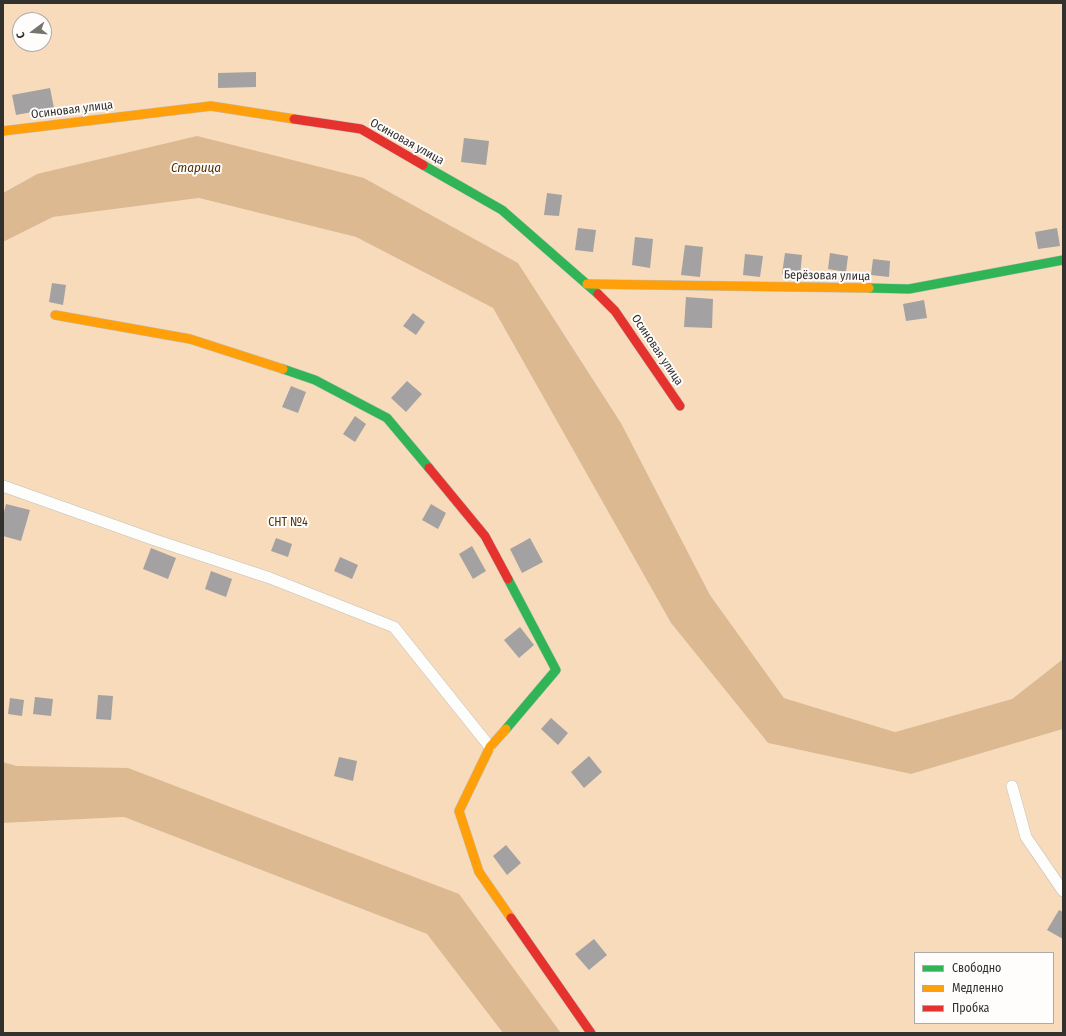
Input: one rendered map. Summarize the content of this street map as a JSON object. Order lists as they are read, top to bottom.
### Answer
{
  "streets": {
    "street": ["Осиновая улица", "Берёзовая улица"]
  },
  "crossings": [
    ["Осиновая улица", "Берёзовая улица"]
  ],
  "water": ["Старица"],
  "parks": ["СНТ №4"],
  "legend": ["Свободно", "Медленно", "Пробка"],
  "north": "left"
}
